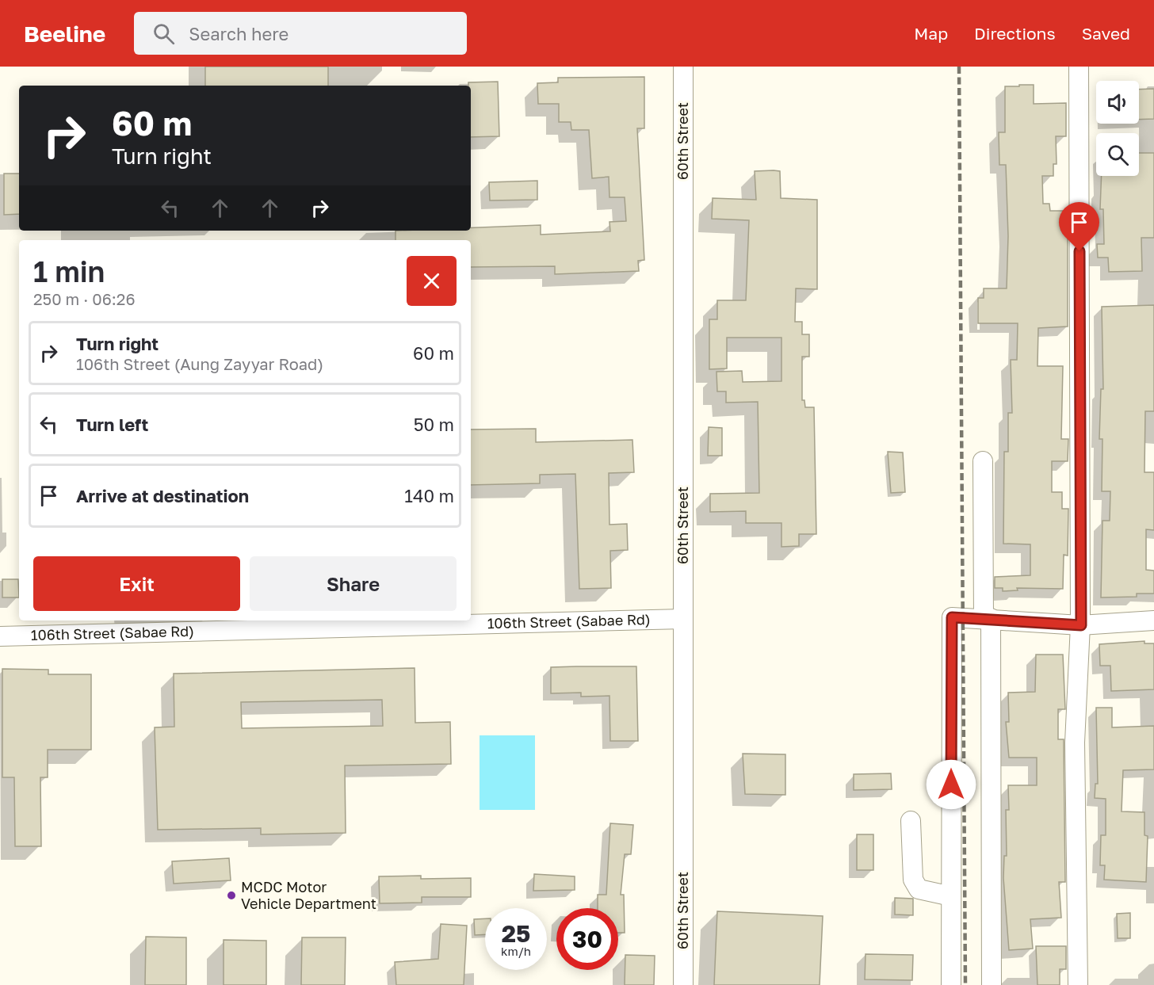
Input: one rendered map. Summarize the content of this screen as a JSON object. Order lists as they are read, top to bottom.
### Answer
{
  "streets": {
    "street": ["60th Street", "106th Street (Sabae Rd)"]
  },
  "crossings": [
    ["60th Street", "106th Street (Sabae Rd)"]
  ],
  "places": ["MCDC Motor Vehicle Department"],
  "page": {
    "header": "Beeline",
    "search": "Search here",
    "nav": ["Map", "Directions", "Saved"],
    "turn": ["60 m", "Turn right"],
    "heading": ["1 min", "250 m · 06:26"],
    "list": [
      {
        "name": "Turn right",
        "note": "106th Street (Aung Zayyar Road)",
        "value": "60 m"
      },
      {
        "name": "Turn left",
        "value": "50 m"
      },
      {
        "name": "Arrive at destination",
        "value": "140 m"
      }
    ],
    "buttons": ["Exit", "Share"],
    "speed": "25 km/h",
    "limit": "30"
  }
}
